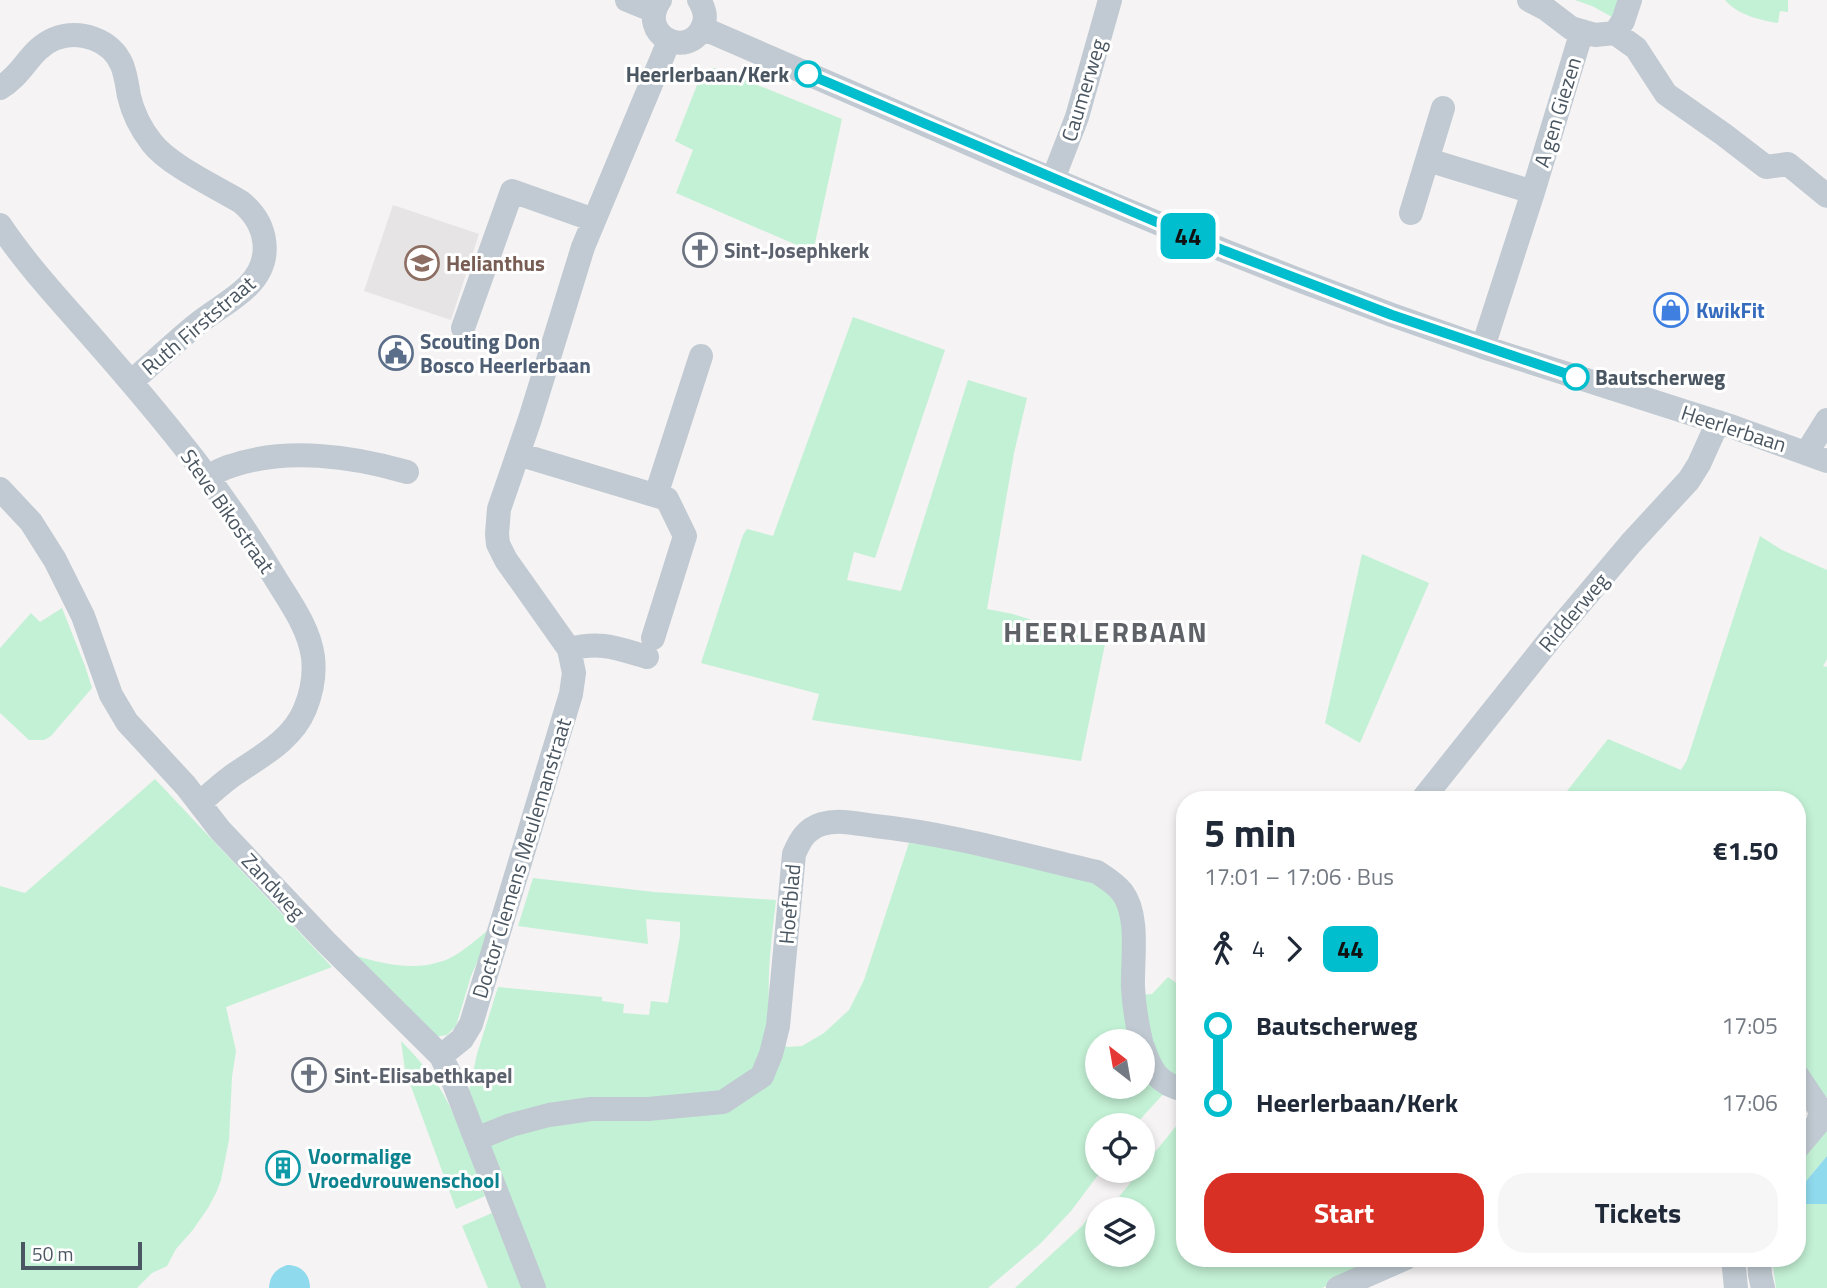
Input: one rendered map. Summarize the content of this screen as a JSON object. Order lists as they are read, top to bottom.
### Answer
{
  "streets": {
    "street": [
      "Caumerweg",
      "A gen Giezen",
      "Ruth Firststraat",
      "Heerlerbaan",
      "Steve Bikostraat",
      "Ridderweg",
      "Doctor Clemens Meulemanstraat",
      "Zandweg",
      "Hoefblad"
    ]
  },
  "crossings": [
    ["Caumerweg", "Heerlerbaan"],
    ["A gen Giezen", "Heerlerbaan"],
    ["Ruth Firststraat", "Steve Bikostraat"],
    ["Heerlerbaan", "Ridderweg"],
    ["Steve Bikostraat", "Zandweg"],
    ["Doctor Clemens Meulemanstraat", "Zandweg"],
    ["Zandweg", "Hoefblad"]
  ],
  "districts": ["HEERLERBAAN"],
  "places": {
    "other": ["Heerlerbaan/Kerk", "Bautscherweg"],
    "church": ["Sint-Josephkerk", "Sint-Elisabethkapel"],
    "school or university": ["Helianthus"],
    "shop": ["KwikFit"],
    "public building": ["Scouting Don Bosco Heerlerbaan"],
    "building": ["Voormalige Vroedvrouwenschool"]
  },
  "lines": ["bus line 44"],
  "scale_bar": "50 m",
  "north": "top left",
  "page": {
    "on_map": "44",
    "heading": ["5 min", "17:01 – 17:06 · Bus", "€1.50"],
    "legs": ["4", "44"],
    "list": [
      {
        "name": "Bautscherweg",
        "value": "17:05"
      },
      {
        "name": "Heerlerbaan/Kerk",
        "value": "17:06"
      }
    ],
    "buttons": ["Start", "Tickets"],
    "scale": "50 m"
  }
}
